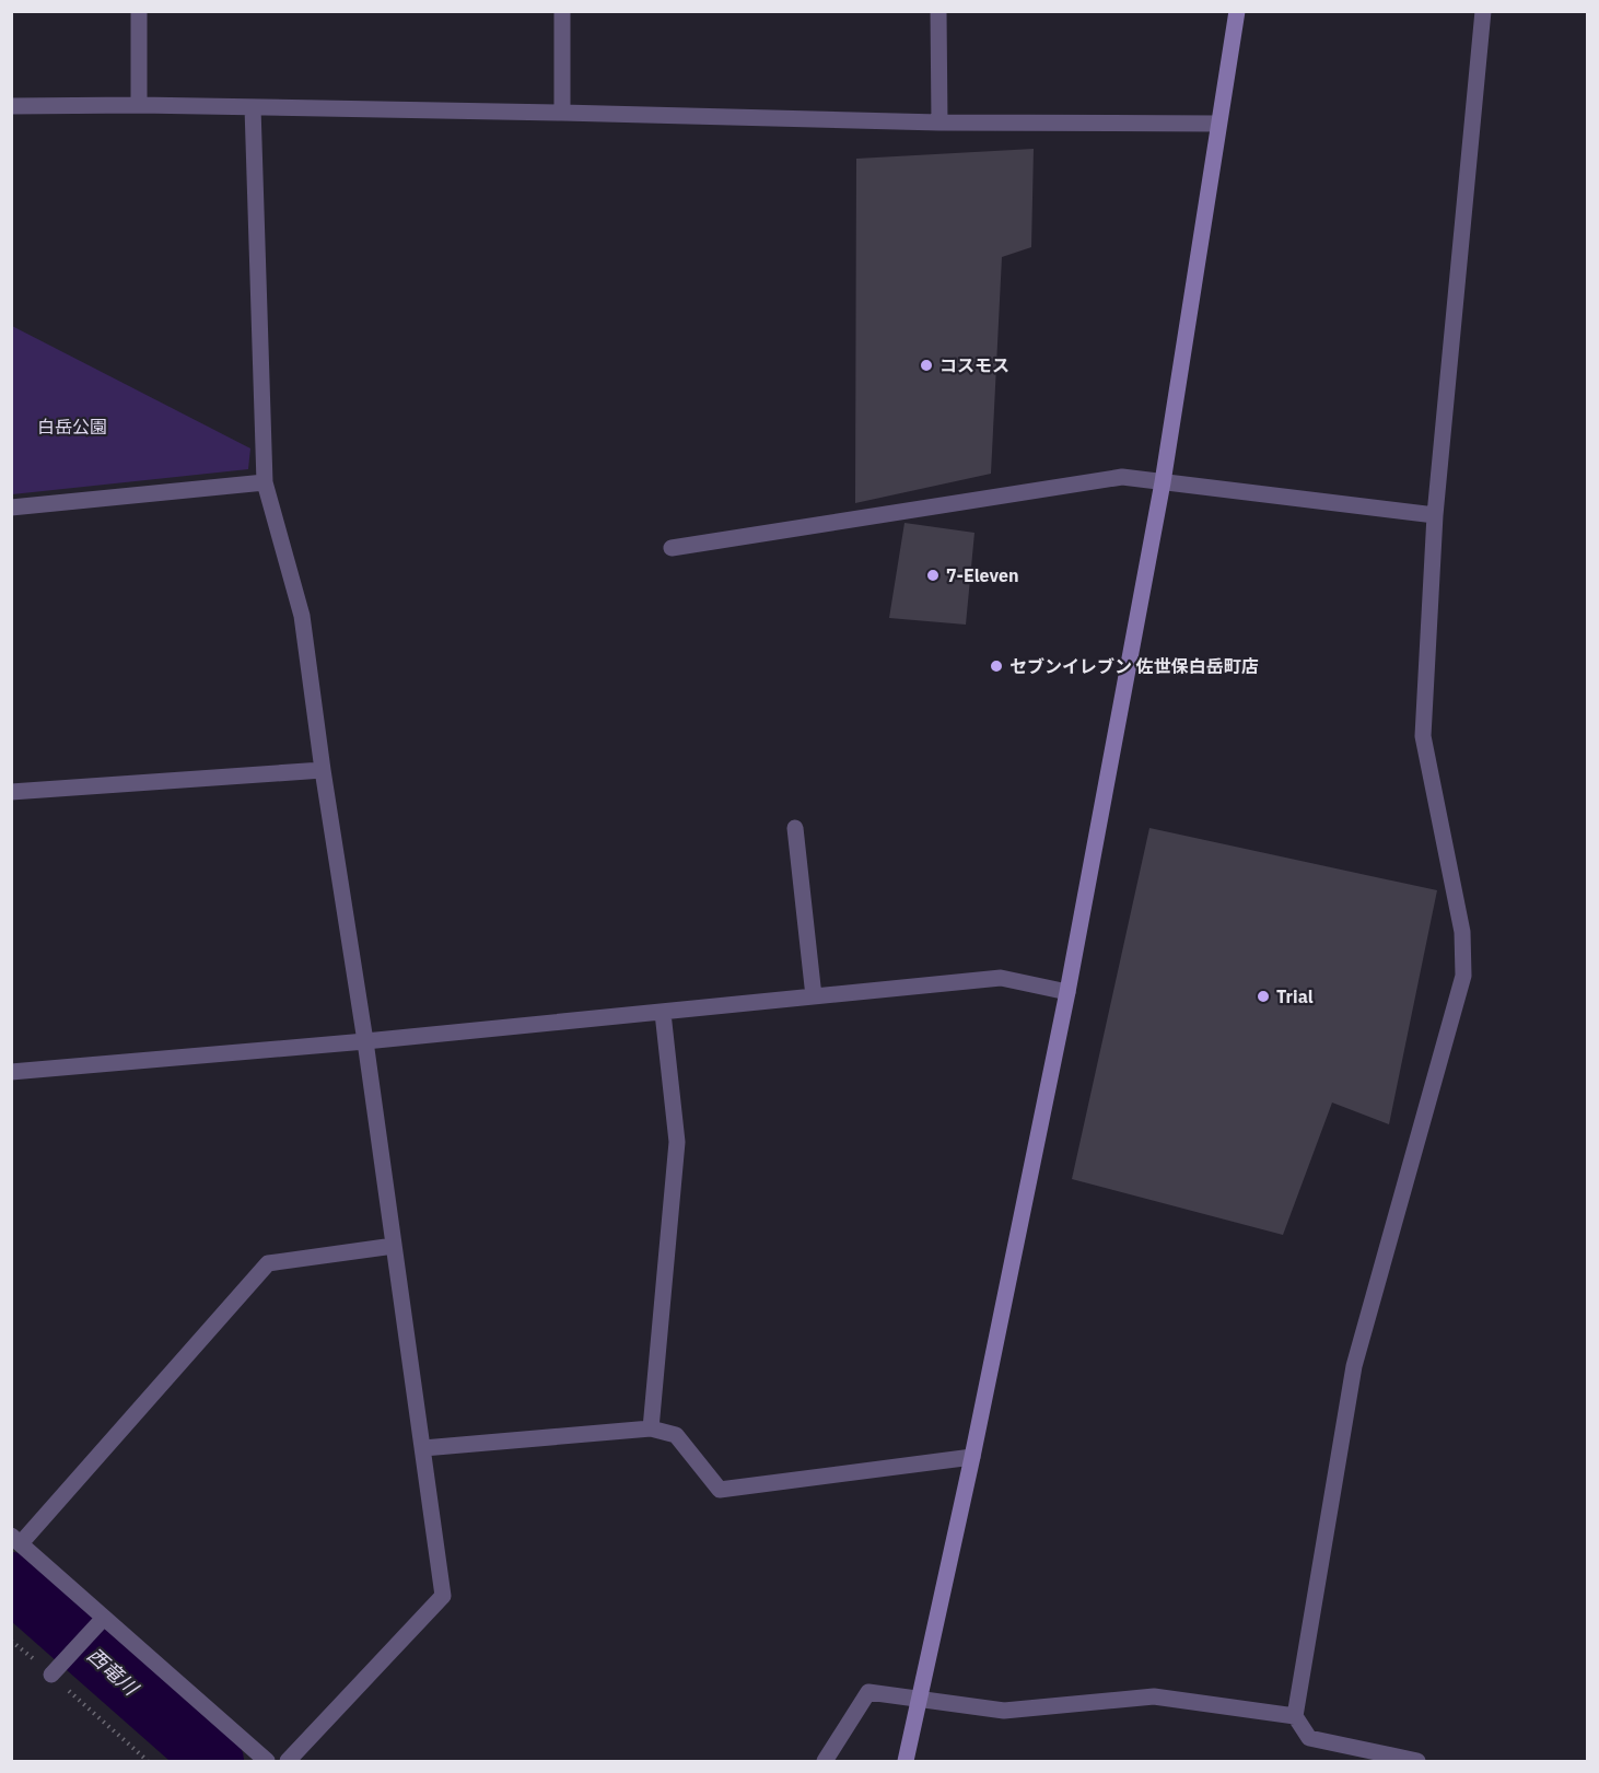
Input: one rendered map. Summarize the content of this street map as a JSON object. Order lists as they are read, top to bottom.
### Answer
{
  "water": ["西竜川"],
  "parks": ["白岳公園"],
  "places": [
    "コスモス",
    "7-Eleven",
    "セブンイレブン 佐世保白岳町店",
    "Trial"
  ]
}
